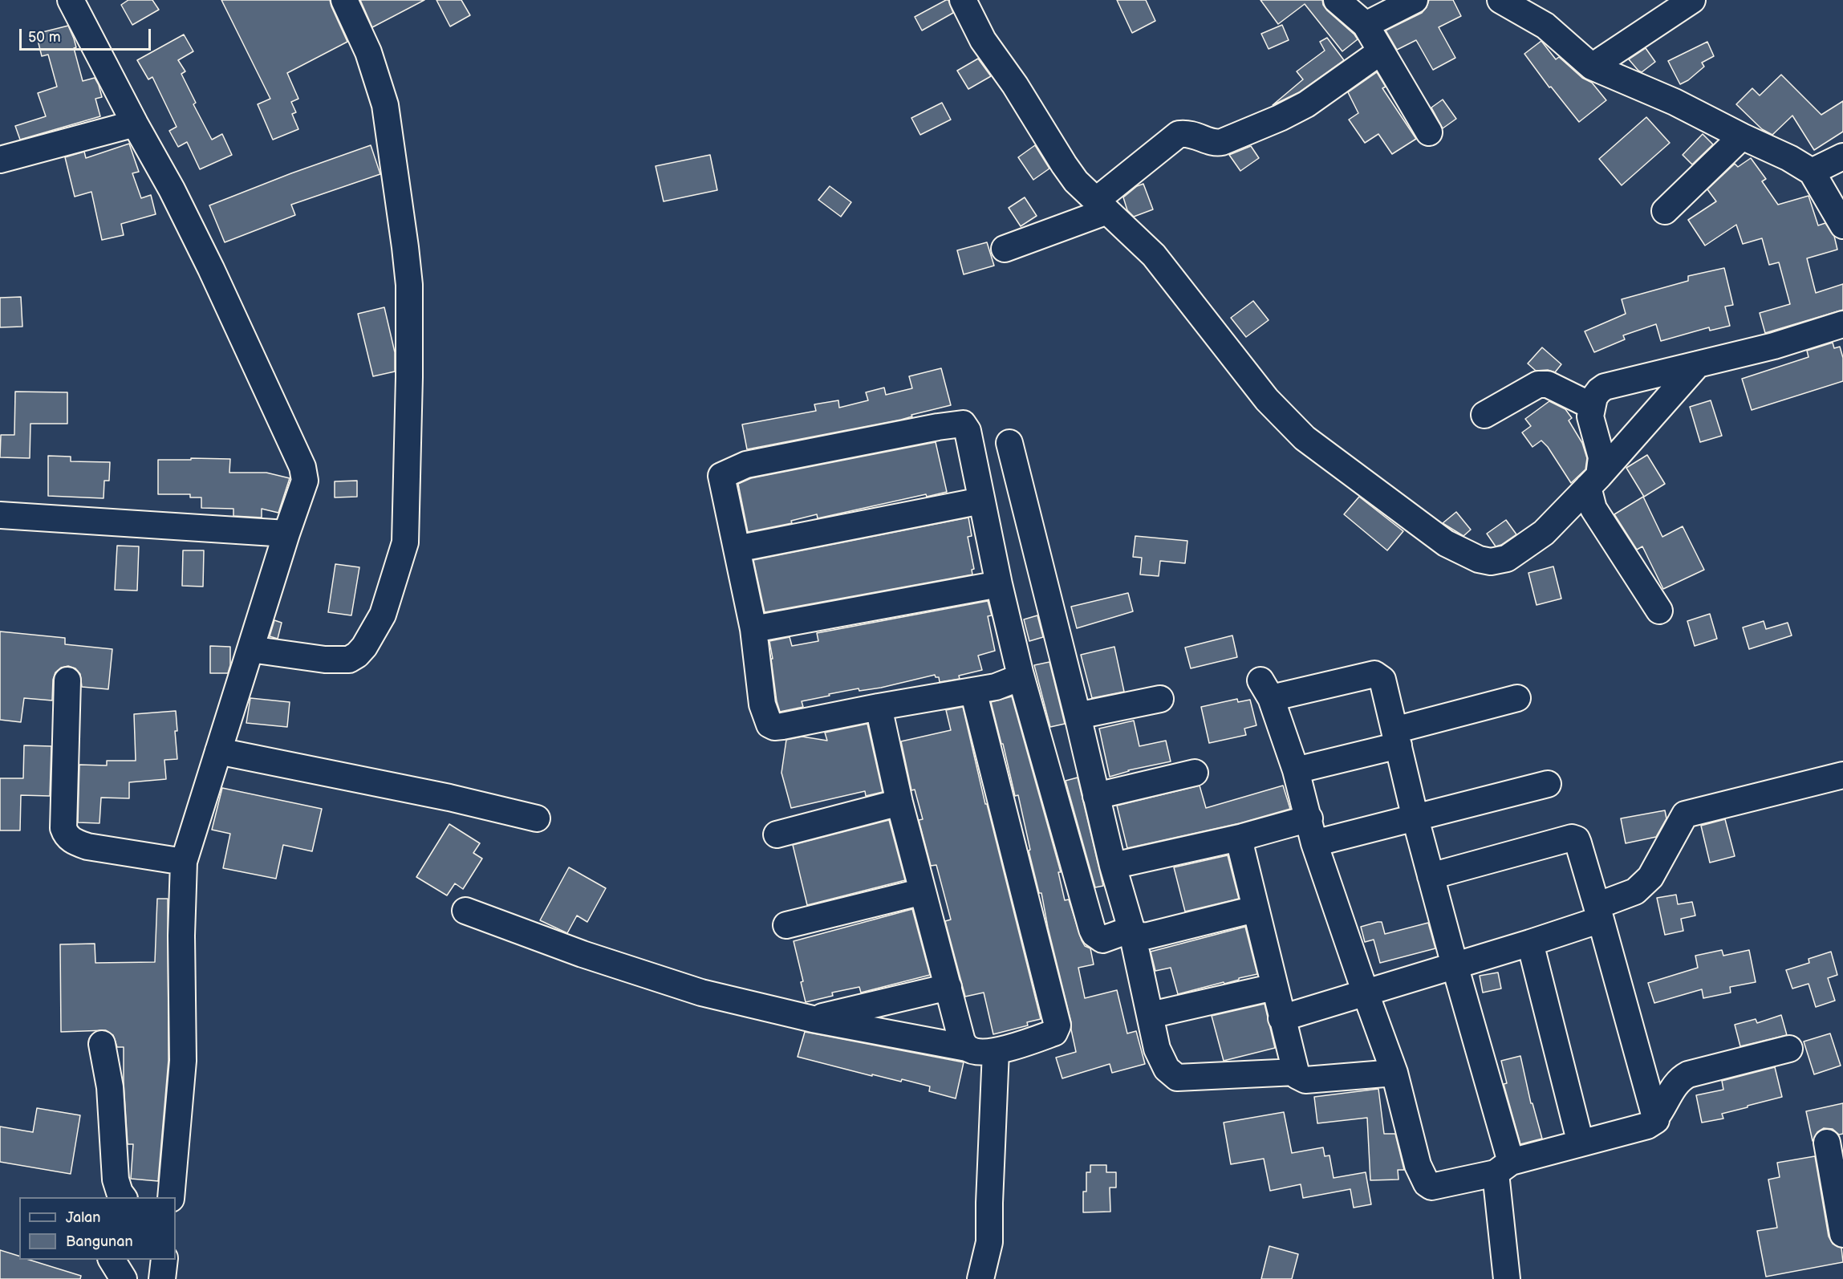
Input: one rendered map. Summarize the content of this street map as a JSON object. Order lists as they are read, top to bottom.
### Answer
{
  "legend": ["Jalan", "Bangunan"],
  "scale_bar": "50 m"
}
